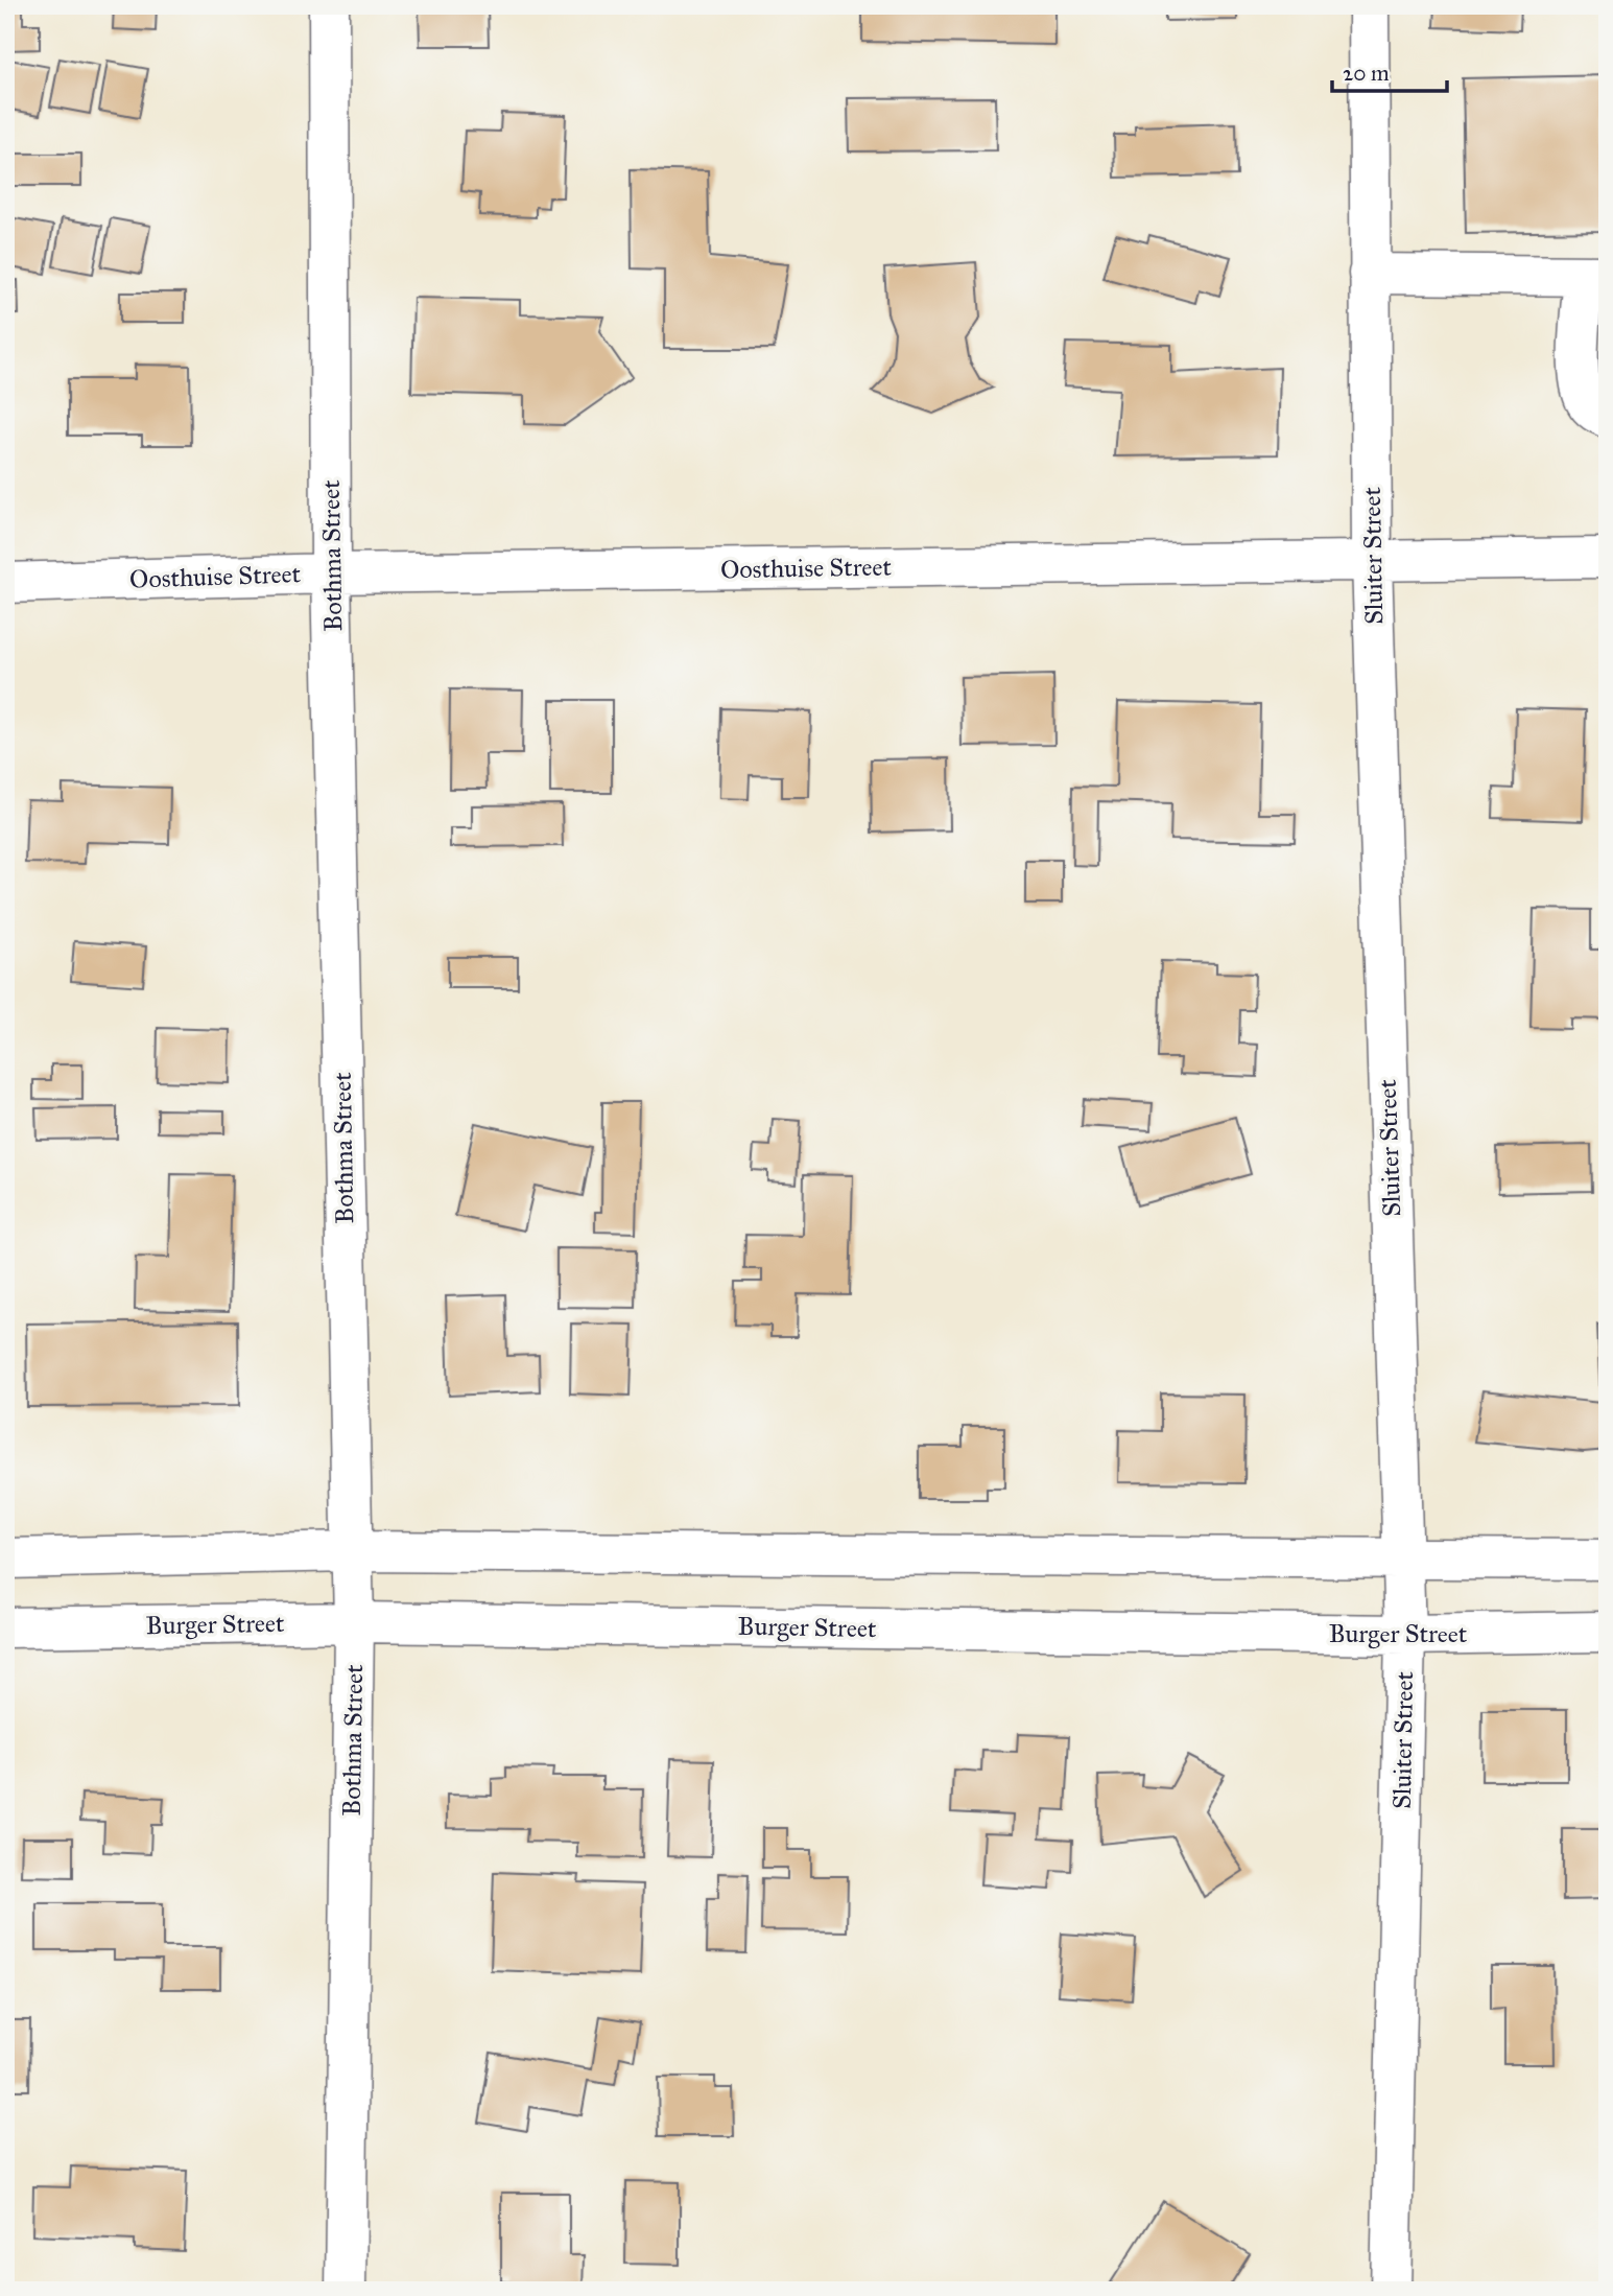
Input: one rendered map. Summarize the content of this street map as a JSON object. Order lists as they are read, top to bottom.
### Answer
{
  "streets": {
    "street": [
      "Bothma Street",
      "Sluiter Street",
      "Oosthuise Street",
      "Burger Street"
    ]
  },
  "crossings": [
    ["Bothma Street", "Oosthuise Street"],
    ["Bothma Street", "Burger Street"],
    ["Sluiter Street", "Oosthuise Street"],
    ["Sluiter Street", "Burger Street"]
  ],
  "scale_bar": "20 m"
}
